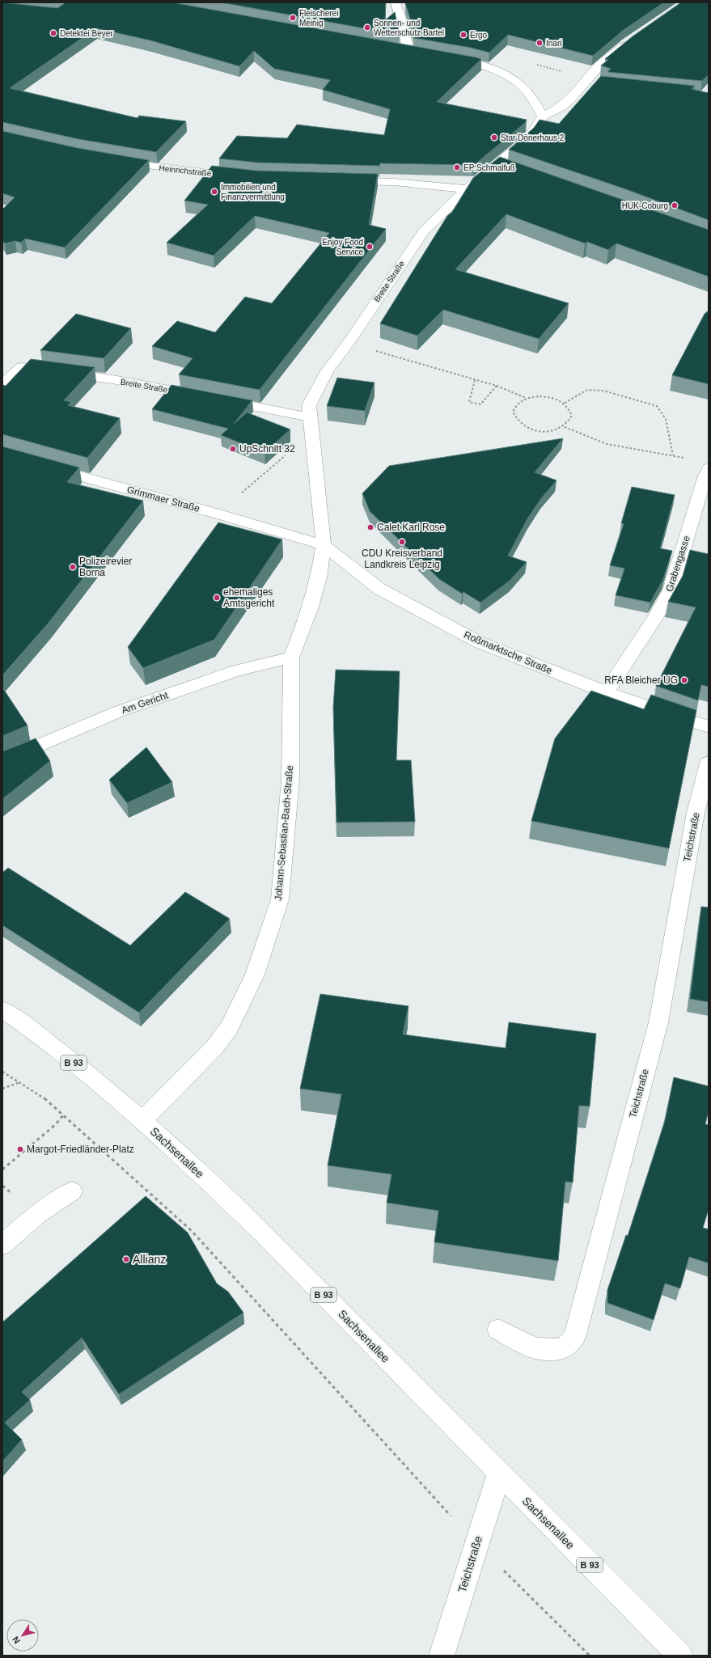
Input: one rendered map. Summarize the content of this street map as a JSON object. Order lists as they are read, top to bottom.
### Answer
{
  "streets": {
    "street": [
      "Heinrichstraße",
      "Breite Straße",
      "Grimmaer Straße",
      "Grabengasse",
      "Roßmarktsche Straße",
      "Am Gericht",
      "Johann-Sebastian-Bach-Straße",
      "Teichstraße",
      "B 93",
      "Sachsenallee"
    ]
  },
  "crossings": [
    ["Breite Straße", "Grimmaer Straße"],
    ["Breite Straße", "Roßmarktsche Straße"],
    ["Breite Straße", "Johann-Sebastian-Bach-Straße"],
    ["Grimmaer Straße", "Roßmarktsche Straße"],
    ["Grimmaer Straße", "Johann-Sebastian-Bach-Straße"],
    ["Grabengasse", "Roßmarktsche Straße"],
    ["Roßmarktsche Straße", "Johann-Sebastian-Bach-Straße"],
    ["Am Gericht", "Johann-Sebastian-Bach-Straße"],
    ["Johann-Sebastian-Bach-Straße", "Sachsenallee"],
    ["Teichstraße", "Sachsenallee"]
  ],
  "places": [
    "Fleischerei Meinig",
    "Sonnen- und Wetterschutz Bartel",
    "Detektei Beyer",
    "Ergo",
    "Inari",
    "Star Dönerhaus 2",
    "EP:Schmalfuß",
    "Immobilien und Finanzvermittlung",
    "HUK-Coburg",
    "Enjoy Food Service",
    "UpSchnitt 32",
    "Calet Karl Rose",
    "CDU Kreisverband Landkreis Leipzig",
    "Polizeirevier Borna",
    "ehemaliges Amtsgericht",
    "RFA Bleicher UG",
    "Margot-Friedländer-Platz",
    "Allianz"
  ],
  "north": "bottom left"
}
